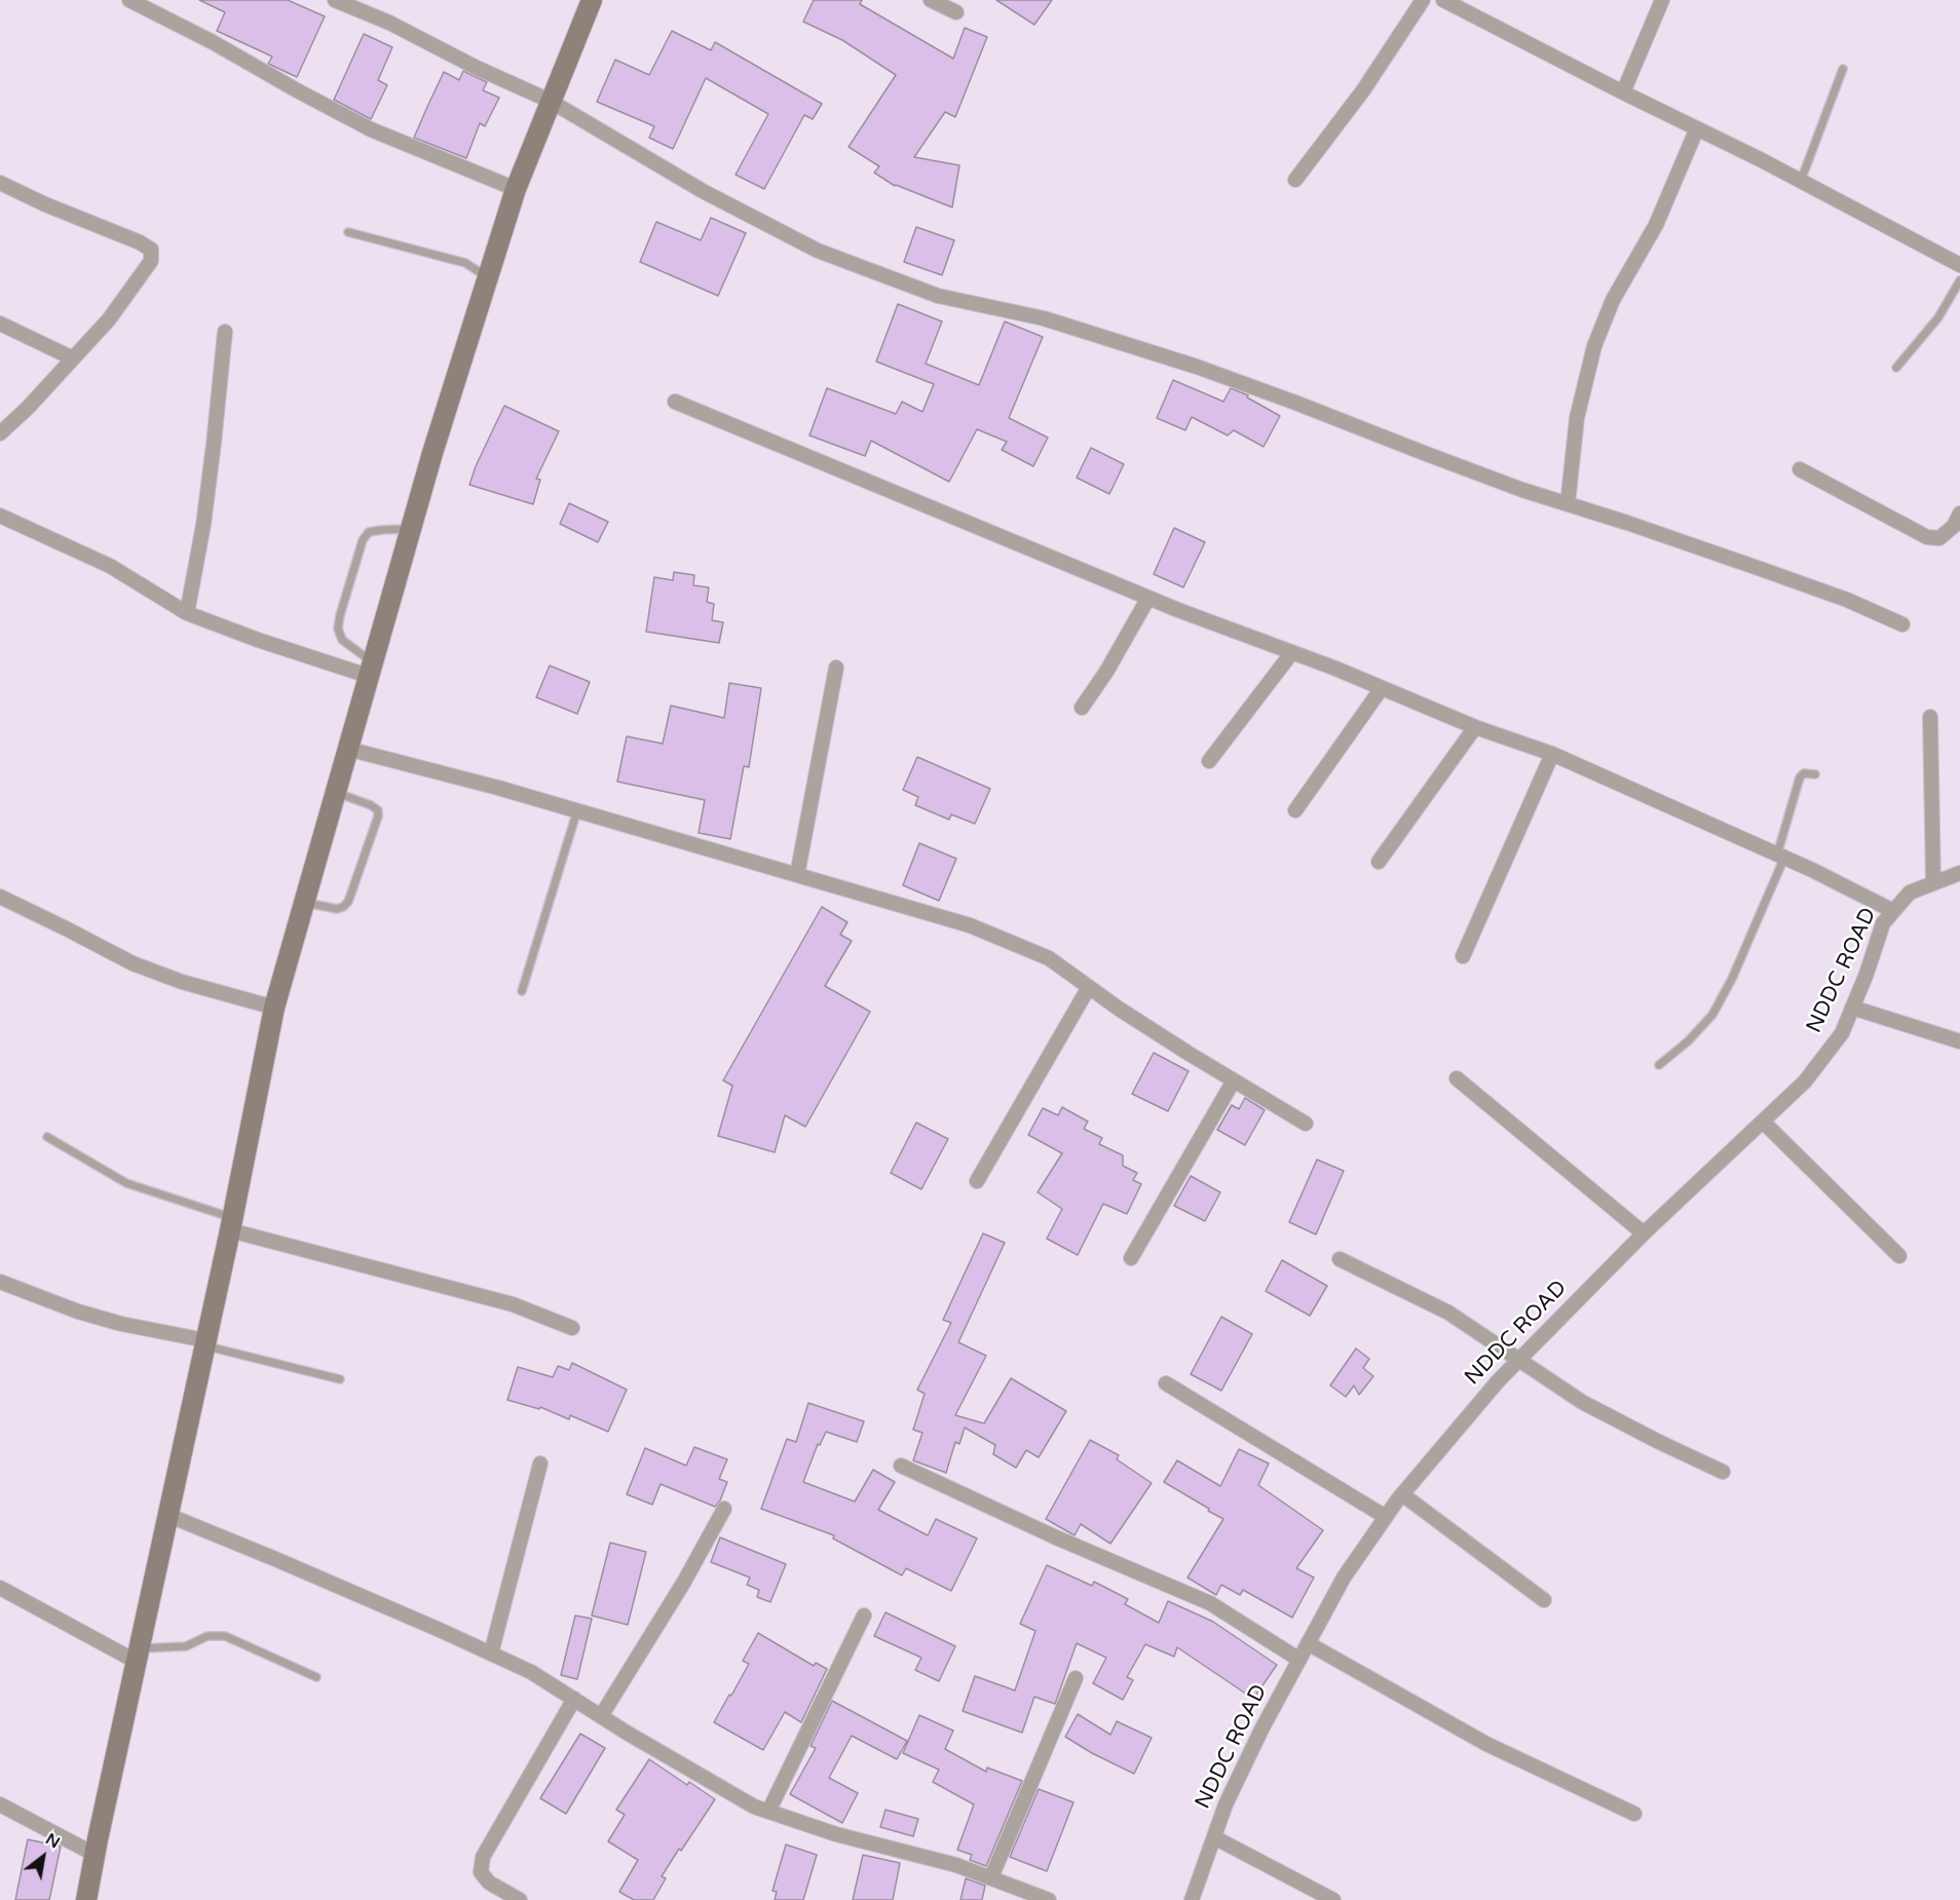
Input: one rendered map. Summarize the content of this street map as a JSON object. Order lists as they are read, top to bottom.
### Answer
{
  "streets": {
    "street": ["NDDC ROAD"]
  },
  "north": "top right"
}
